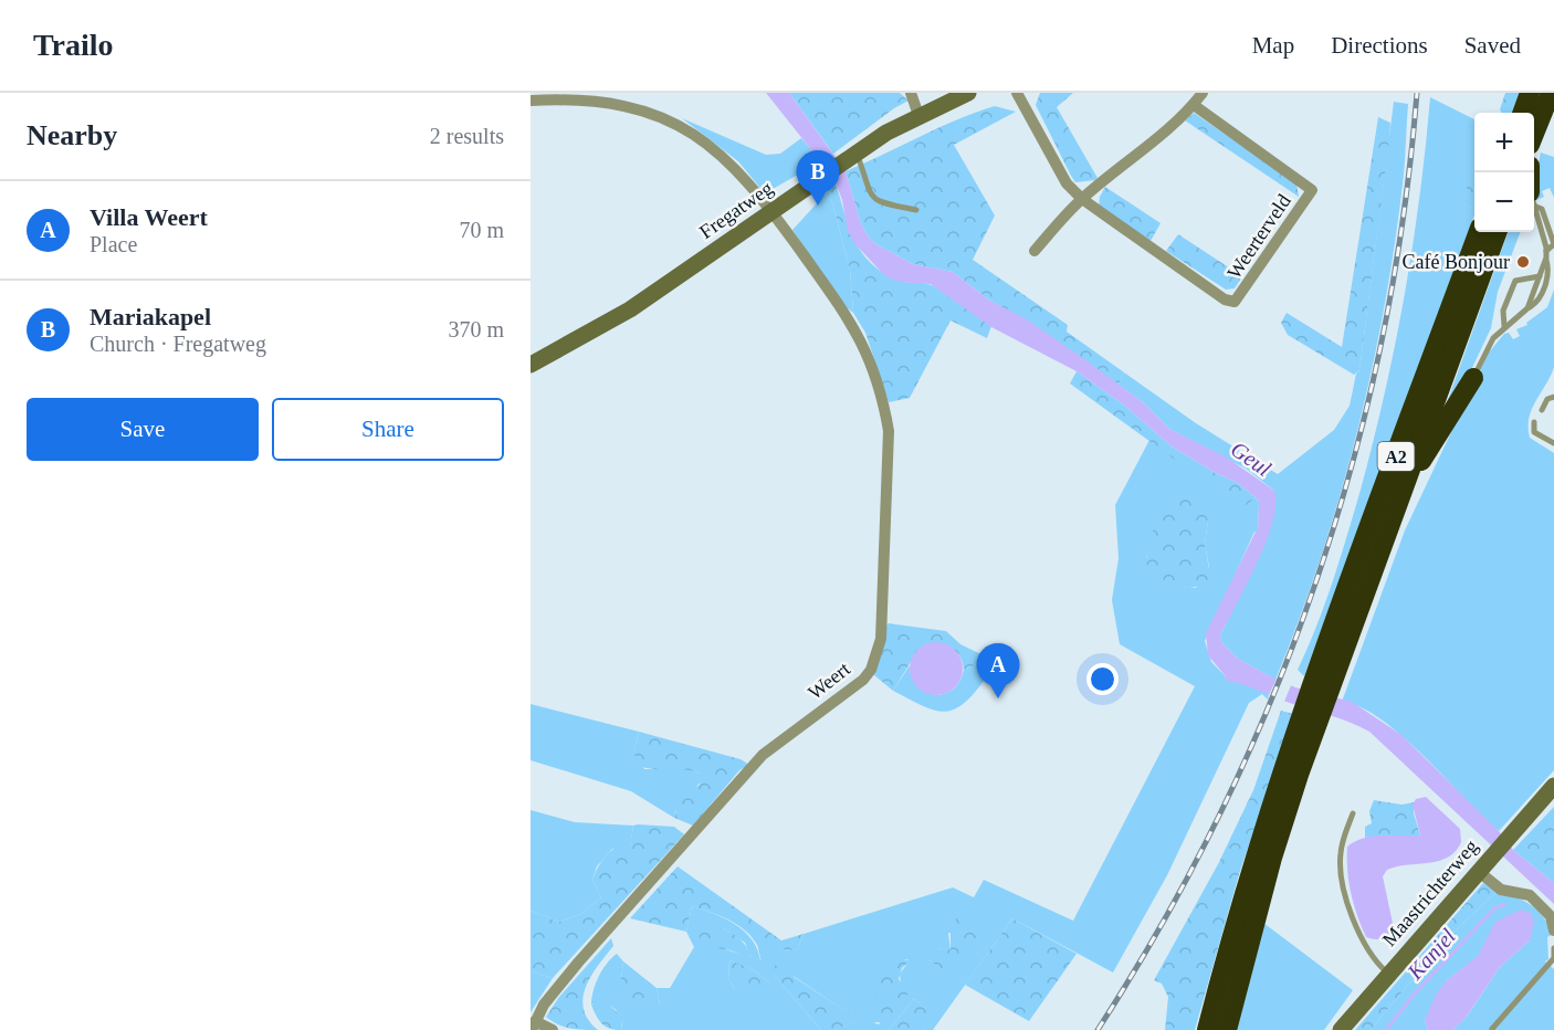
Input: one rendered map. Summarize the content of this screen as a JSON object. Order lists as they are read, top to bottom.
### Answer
{
  "streets": {
    "highway": ["A2"],
    "street": [
      "Fregatweg",
      "Weerterveld",
      "Weert",
      "Maastrichterweg"
    ]
  },
  "crossings": [
    ["Fregatweg", "Weert"]
  ],
  "water": ["Geul", "Kanjel"],
  "places": ["Café Bonjour"],
  "page": {
    "header": "Trailo",
    "nav": ["Map", "Directions", "Saved"],
    "heading": ["Nearby", "2 results"],
    "map_buttons": ["+", "−"],
    "pins": ["B", "A"],
    "list": [
      {
        "mark": "A",
        "name": "Villa Weert",
        "note": "Place",
        "value": "70 m"
      },
      {
        "mark": "B",
        "name": "Mariakapel",
        "note": "Church · Fregatweg",
        "value": "370 m"
      }
    ],
    "buttons": ["Save", "Share"]
  }
}
